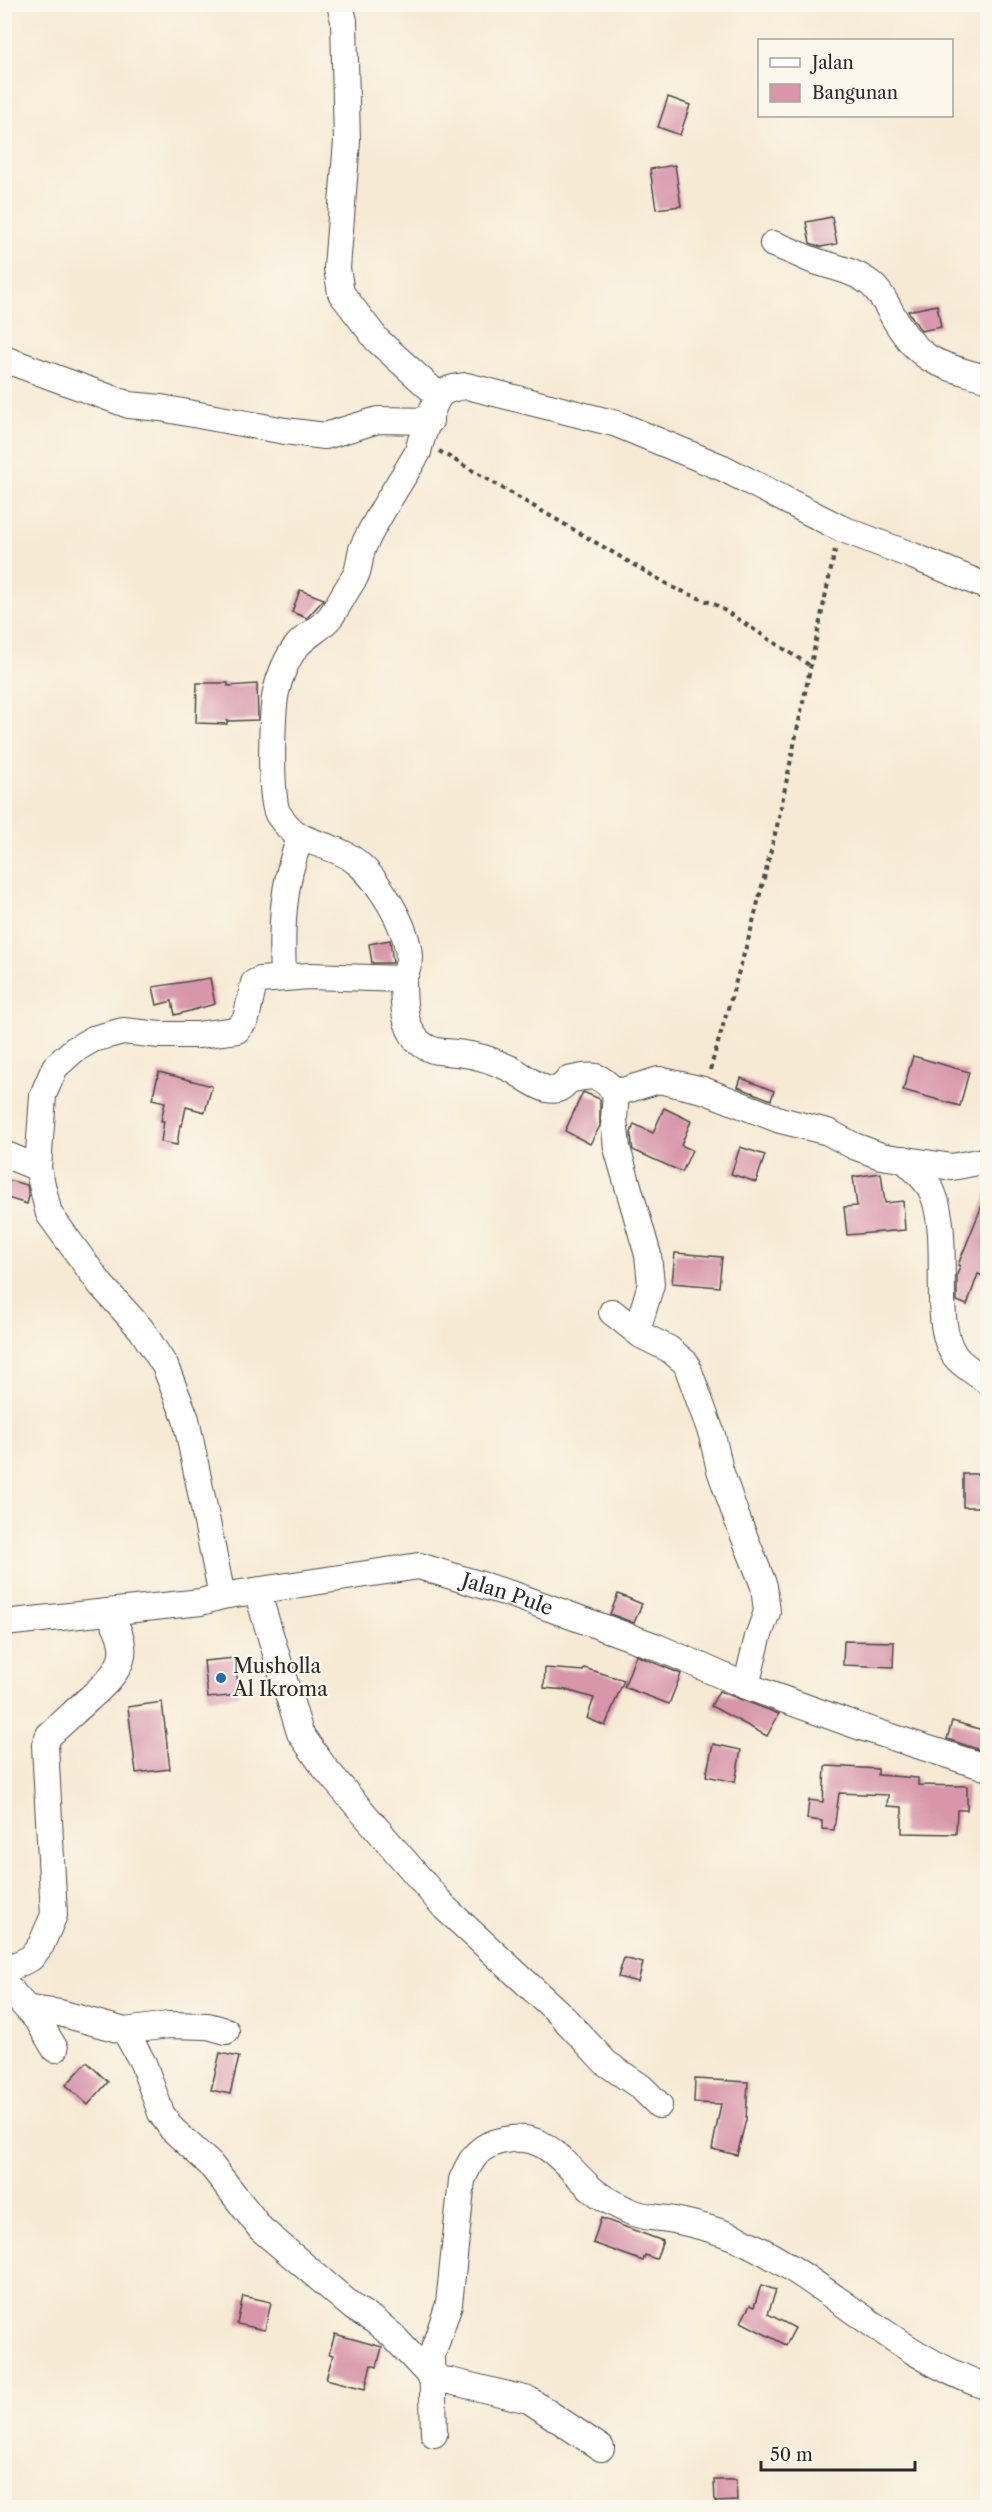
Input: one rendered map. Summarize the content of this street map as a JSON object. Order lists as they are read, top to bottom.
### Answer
{
  "streets": {
    "street": ["Jalan Pule"]
  },
  "places": ["Musholla Al Ikroma"],
  "legend": ["Jalan", "Bangunan"],
  "scale_bar": "50 m"
}
